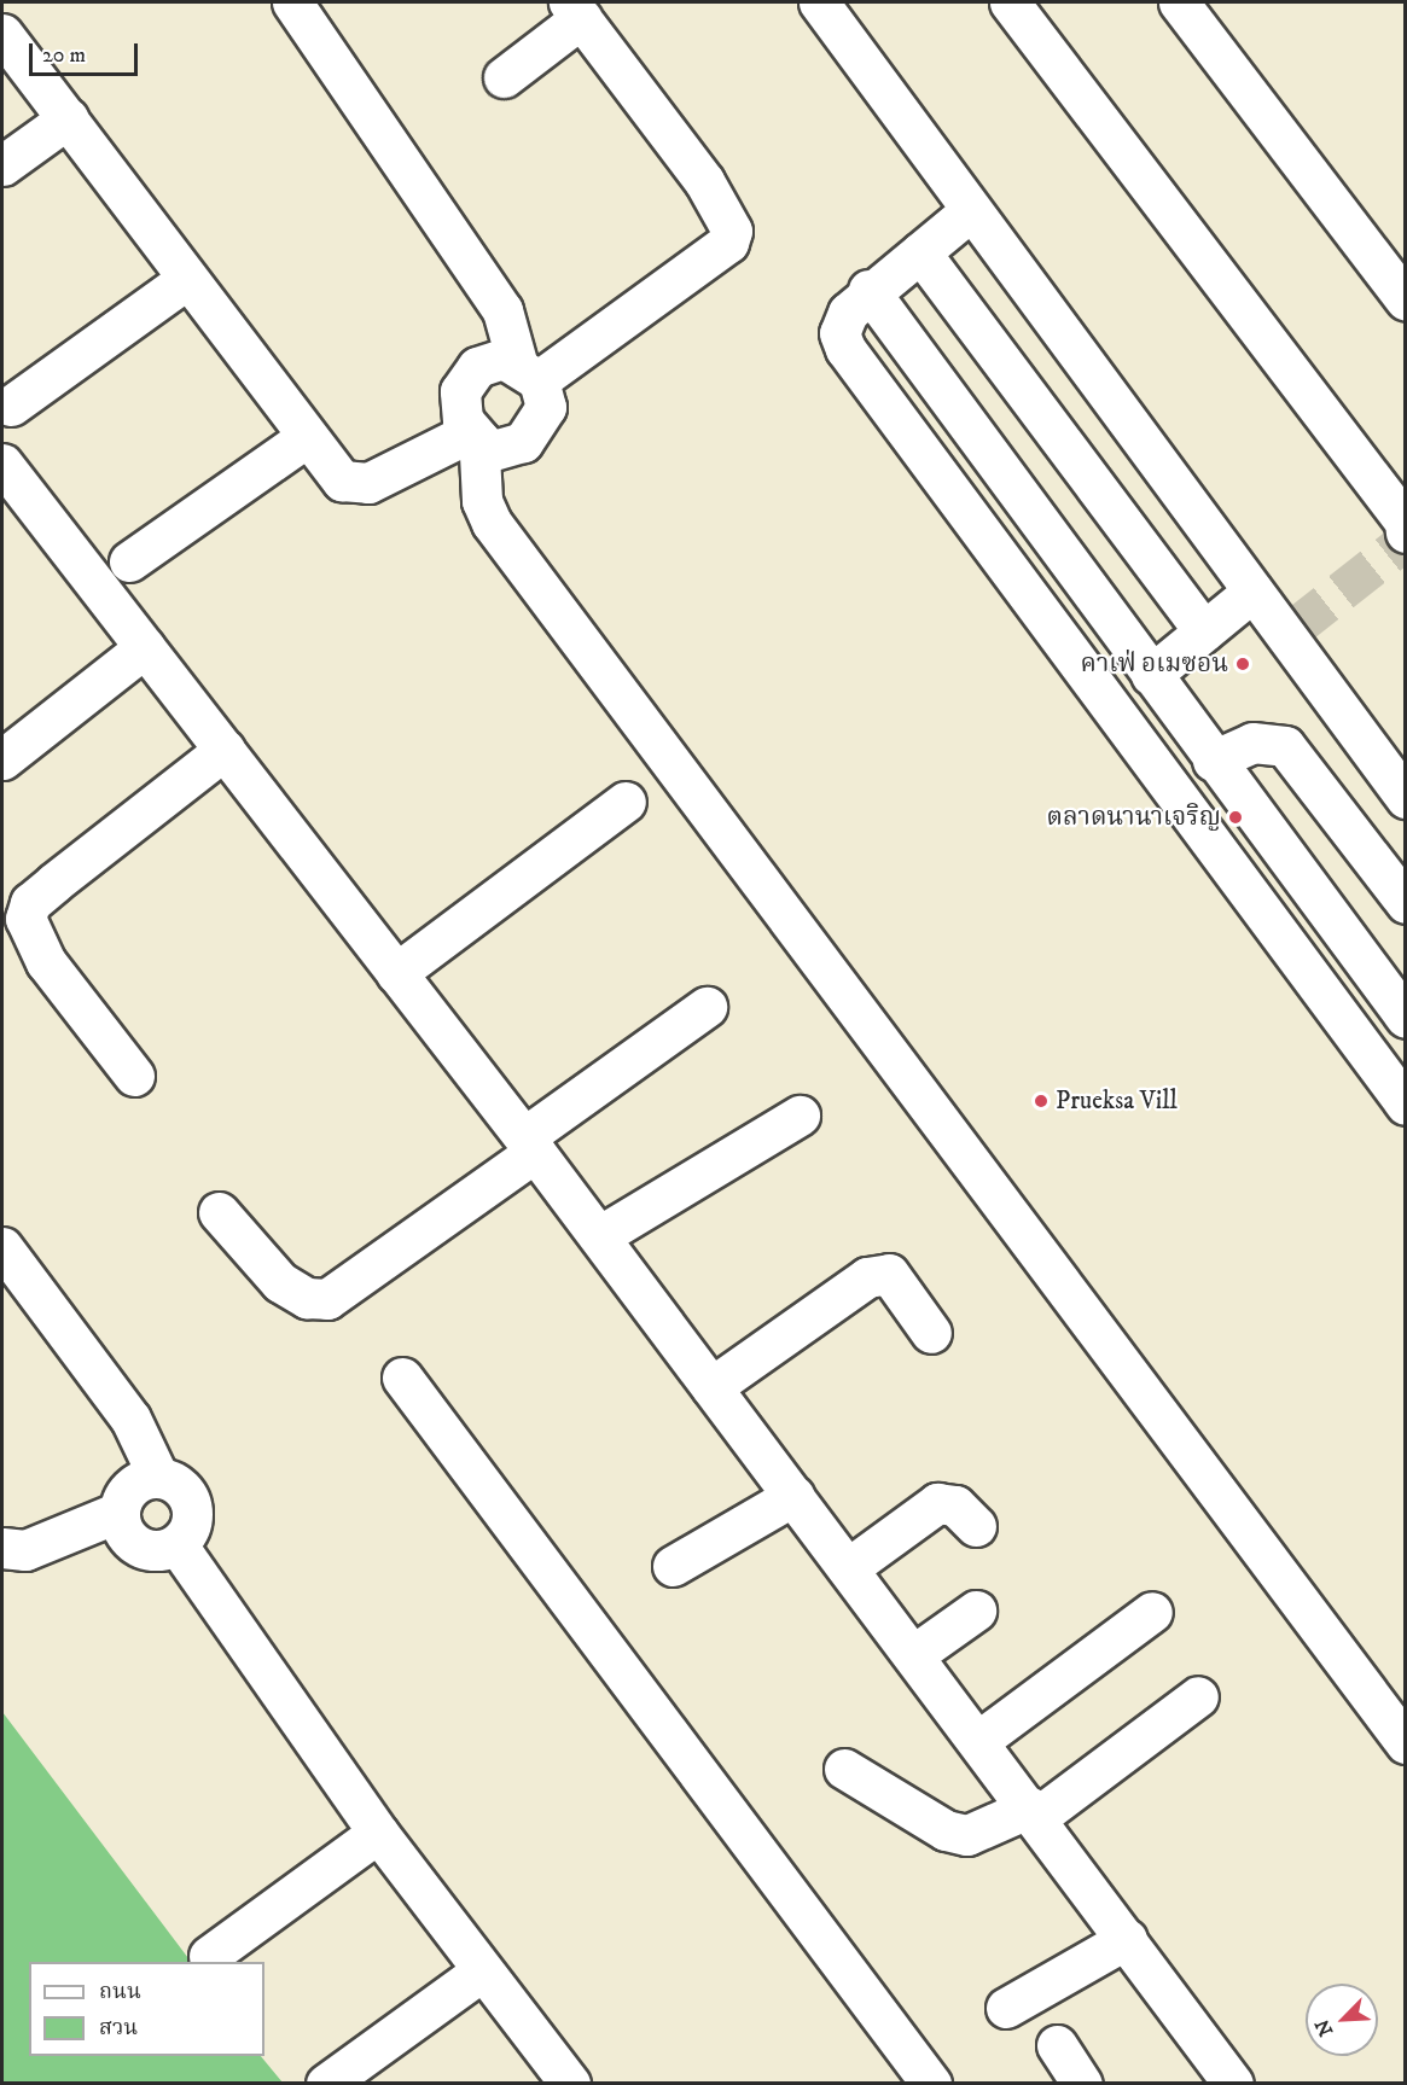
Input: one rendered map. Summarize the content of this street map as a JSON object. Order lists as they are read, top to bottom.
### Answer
{
  "places": ["คาเฟ่ อเมซอน", "ตลาดนานาเจริญ", "Prueksa Vill"],
  "legend": ["ถนน", "สวน"],
  "scale_bar": "20 m",
  "north": "bottom left"
}
